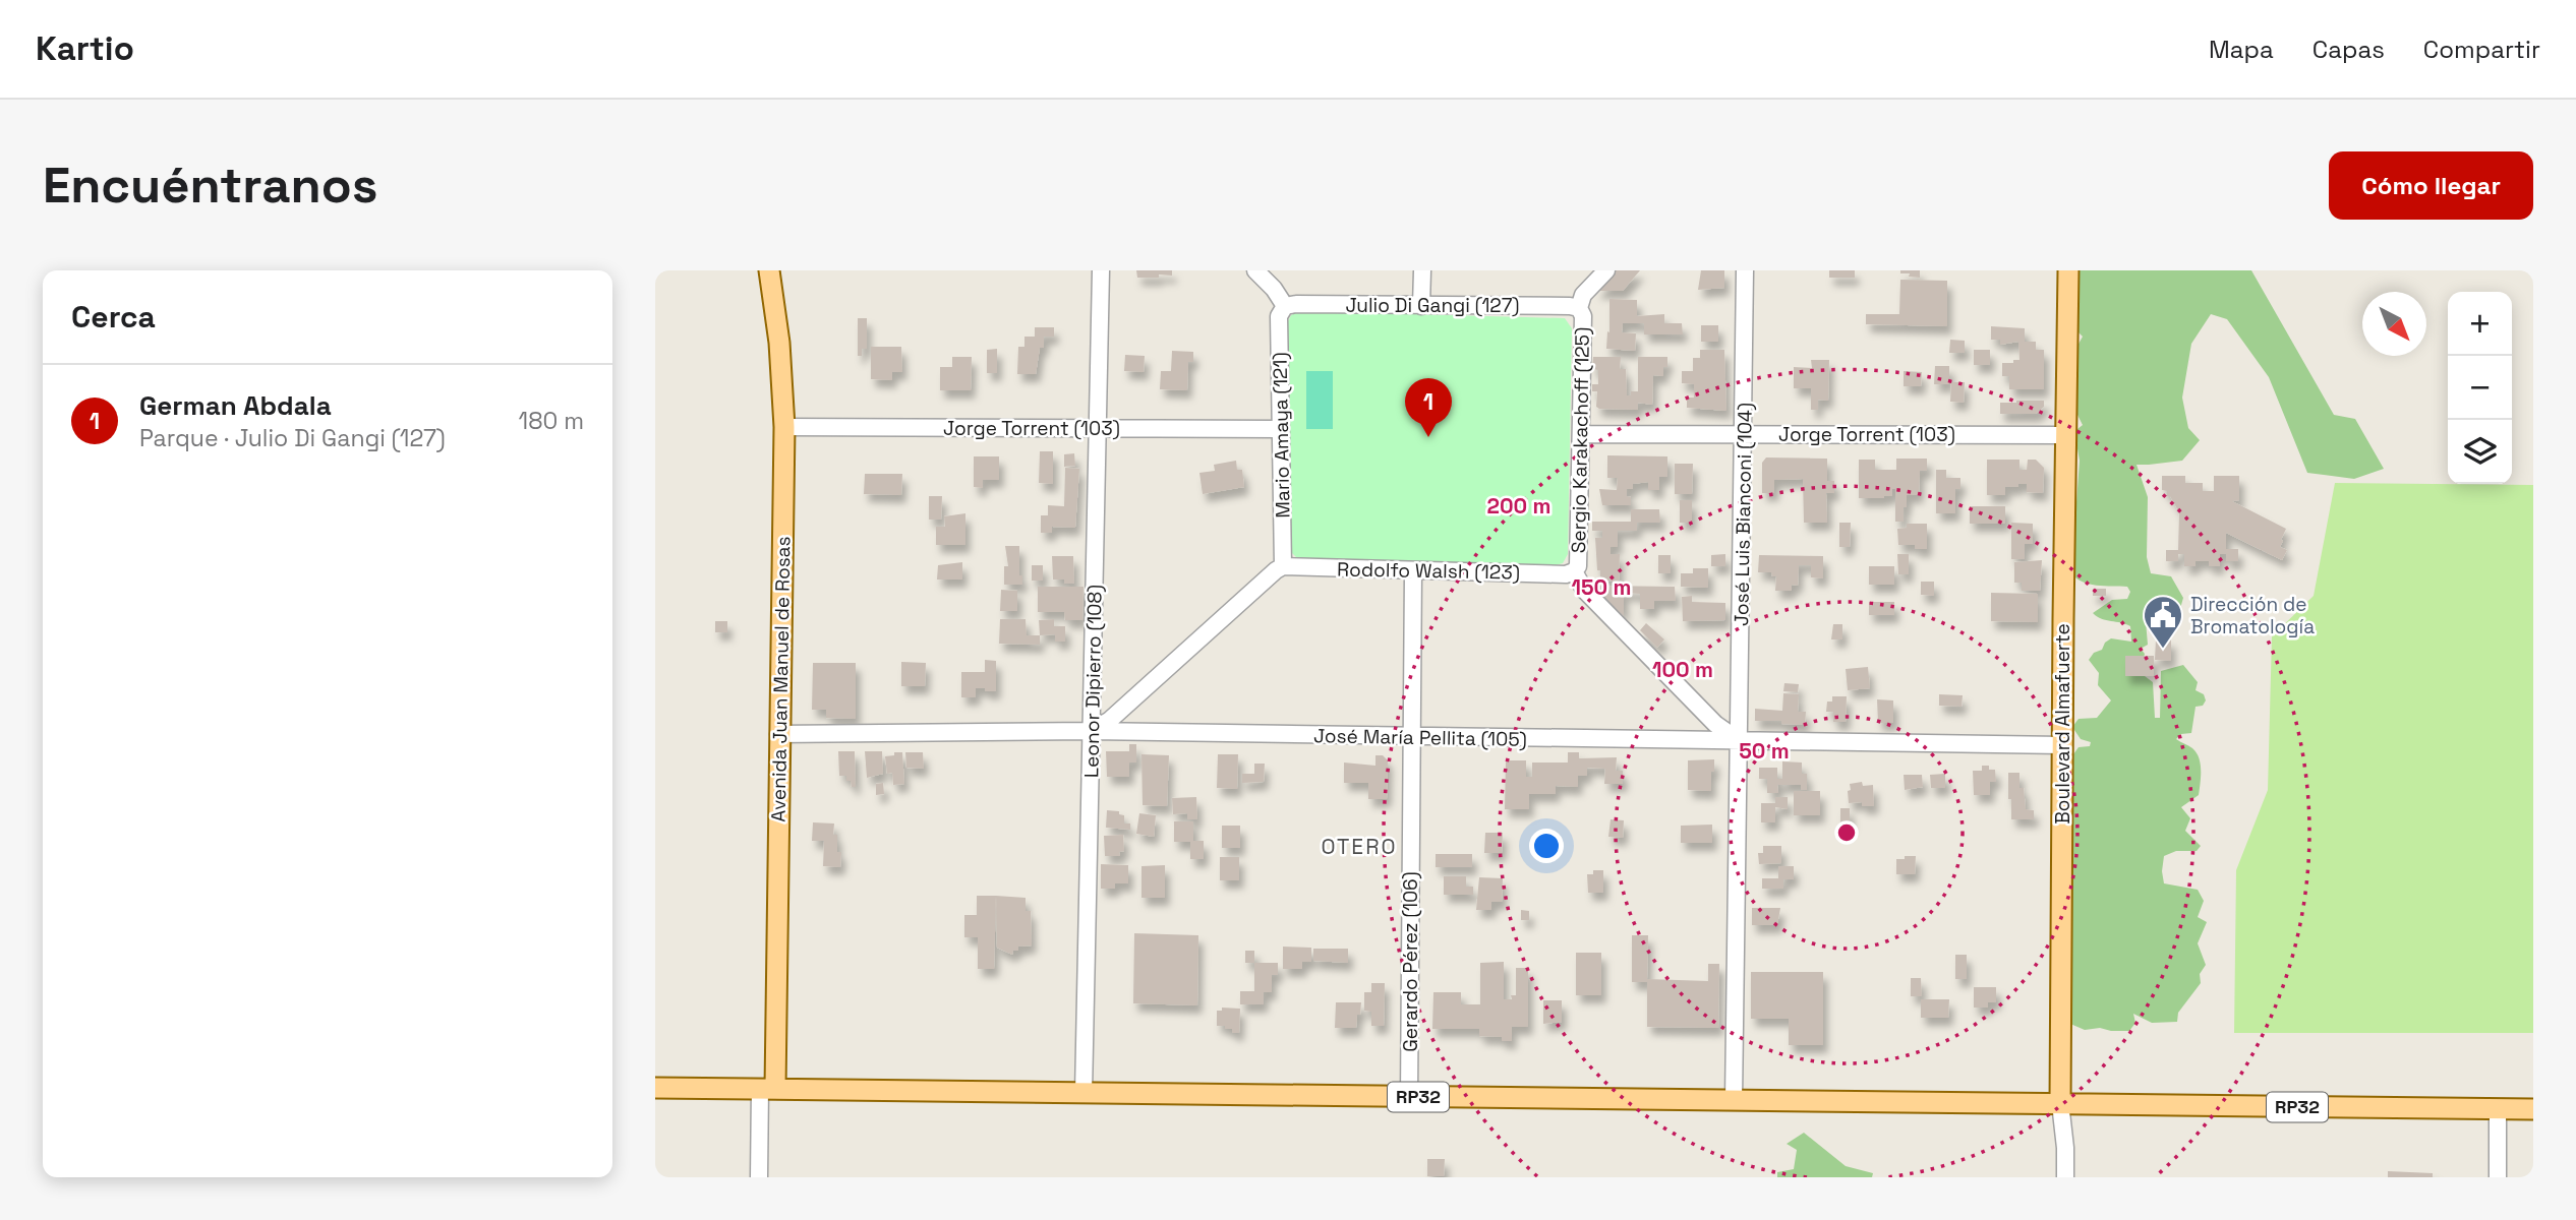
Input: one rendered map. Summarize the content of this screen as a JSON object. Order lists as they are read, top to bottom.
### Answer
{
  "streets": {
    "main road": ["Avenida Juan Manuel de Rosas", "Boulevard Almafuerte", "RP32"],
    "street": [
      "Julio Di Gangi (127)",
      "Jorge Torrent (103)",
      "Mario Amaya (121)",
      "Sergio Karakachoff (125)",
      "José Luis Bianconi (104)",
      "Rodolfo Walsh (123)",
      "Leonor Dipierro (108)",
      "José María Pellita (105)",
      "Gerardo Pérez (106)"
    ]
  },
  "crossings": [
    ["Julio Di Gangi (127)", "Mario Amaya (121)"],
    ["Julio Di Gangi (127)", "Sergio Karakachoff (125)"],
    ["Jorge Torrent (103)", "Mario Amaya (121)"],
    ["Jorge Torrent (103)", "Sergio Karakachoff (125)"],
    ["Jorge Torrent (103)", "José Luis Bianconi (104)"],
    ["Jorge Torrent (103)", "Avenida Juan Manuel de Rosas"],
    ["Jorge Torrent (103)", "Leonor Dipierro (108)"],
    ["Jorge Torrent (103)", "Boulevard Almafuerte"],
    ["Mario Amaya (121)", "Rodolfo Walsh (123)"],
    ["Sergio Karakachoff (125)", "Rodolfo Walsh (123)"],
    ["José Luis Bianconi (104)", "José María Pellita (105)"],
    ["José Luis Bianconi (104)", "RP32"],
    ["Rodolfo Walsh (123)", "Gerardo Pérez (106)"],
    ["Avenida Juan Manuel de Rosas", "José María Pellita (105)"],
    ["Avenida Juan Manuel de Rosas", "RP32"],
    ["Leonor Dipierro (108)", "José María Pellita (105)"],
    ["Leonor Dipierro (108)", "RP32"],
    ["Boulevard Almafuerte", "José María Pellita (105)"],
    ["Boulevard Almafuerte", "RP32"],
    ["José María Pellita (105)", "Gerardo Pérez (106)"],
    ["Gerardo Pérez (106)", "RP32"]
  ],
  "districts": ["OTERO"],
  "places": {
    "public building": ["Dirección de Bromatología"]
  },
  "north": "bottom right",
  "page": {
    "header": "Kartio",
    "nav": ["Mapa", "Capas", "Compartir"],
    "buttons": "Cómo llegar",
    "title": "Encuéntranos",
    "heading": "Cerca",
    "map_buttons": ["+", "−"],
    "list": [
      {
        "mark": "1",
        "name": "German Abdala",
        "note": "Parque · Julio Di Gangi (127)",
        "value": "180 m"
      }
    ],
    "pins": "1"
  },
  "rings": [
    "200 m",
    "150 m",
    "100 m",
    "50 m"
  ]
}
